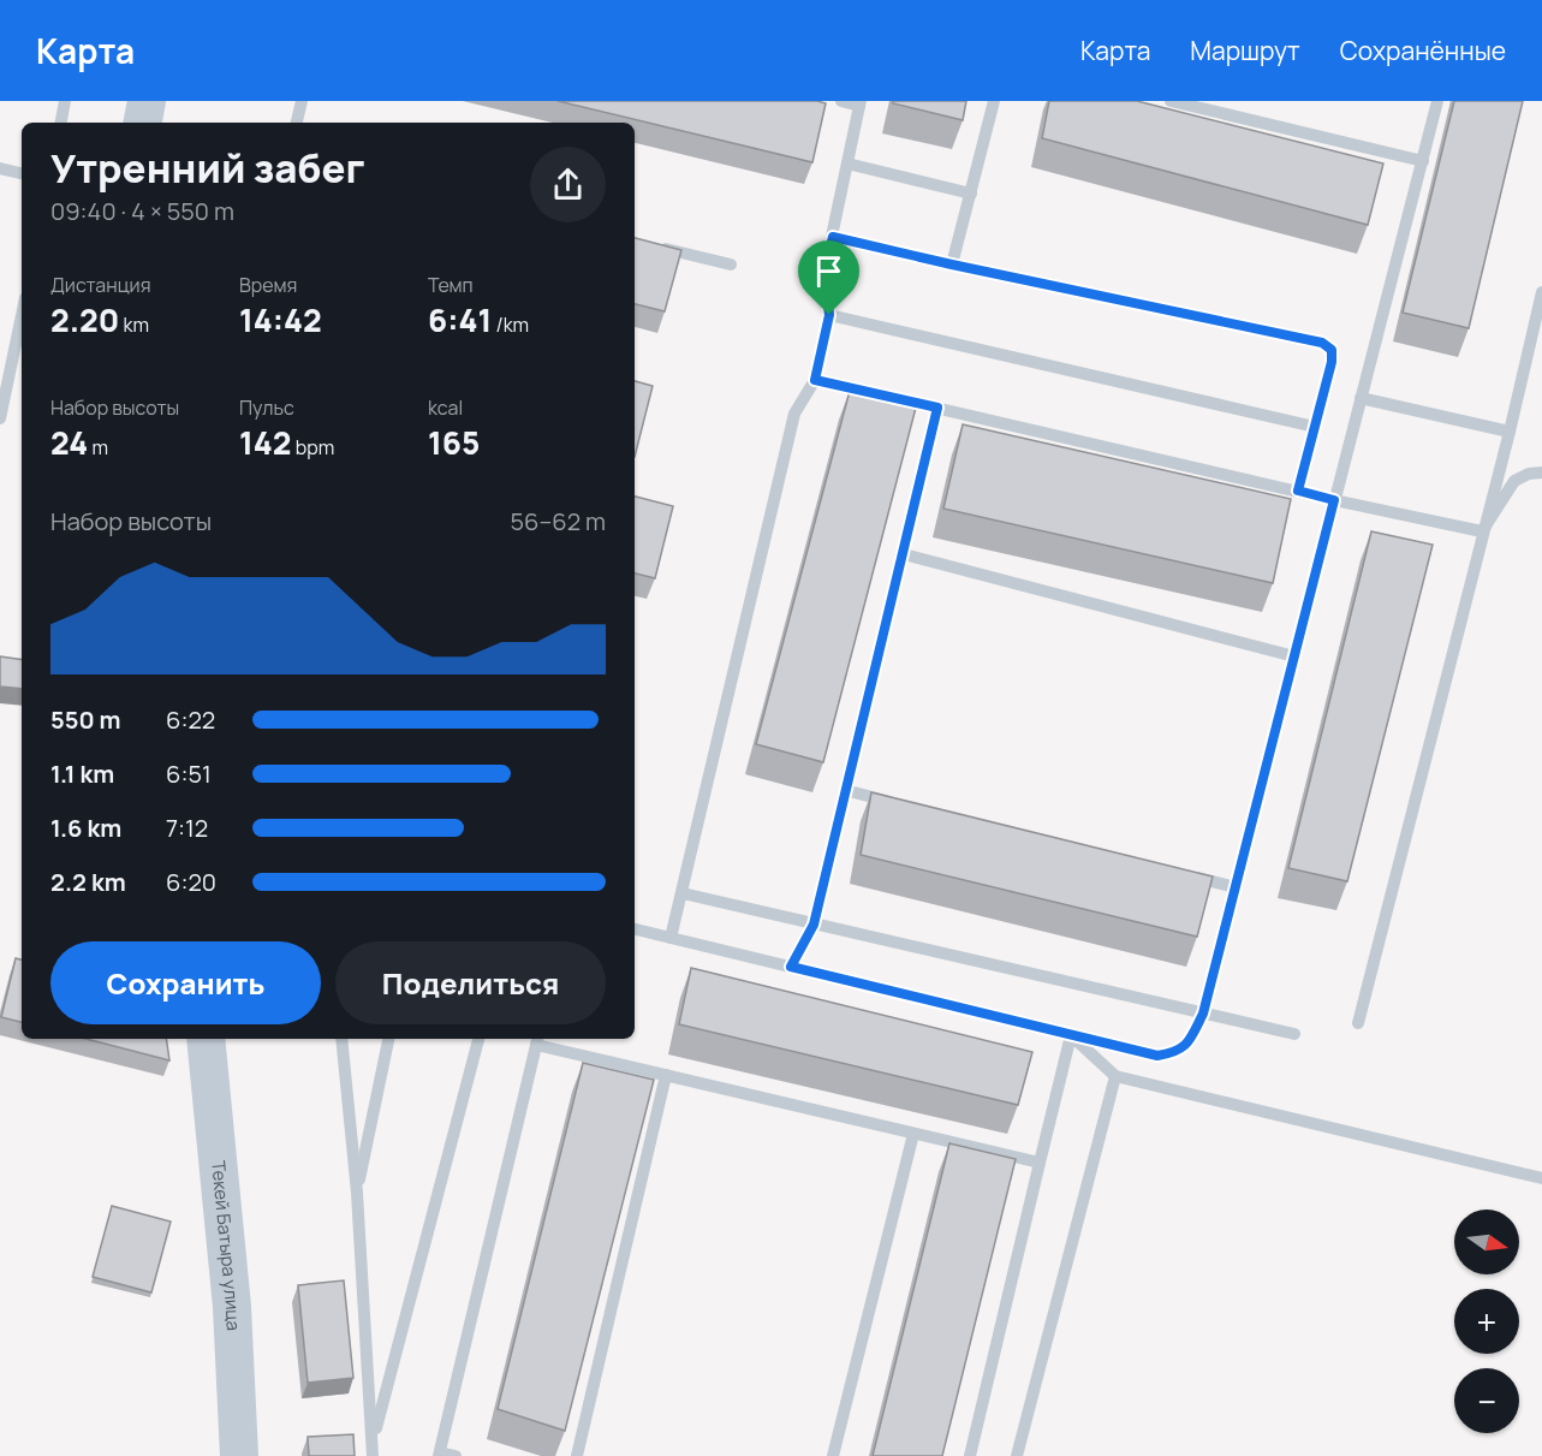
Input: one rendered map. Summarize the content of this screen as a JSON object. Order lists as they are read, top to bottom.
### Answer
{
  "streets": {
    "street": ["Текей Батыра улица"]
  },
  "north": "right",
  "page": {
    "header": "Карта",
    "nav": ["Карта", "Маршрут", "Сохранённые"],
    "heading": ["Утренний забег", "09:40 · 4 × 550 m"],
    "stats": [
      ["Дистанция", "2.20 km"],
      ["Время", "14:42"],
      ["Темп", "6:41 /km"],
      ["Набор высоты", "24 m"],
      ["Пульс", "142 bpm"],
      ["kcal", "165"]
    ],
    "chart": ["Набор высоты", "56–62 m"],
    "list": [
      {
        "name": "550 m",
        "note": "6:22"
      },
      {
        "name": "1.1 km",
        "note": "6:51"
      },
      {
        "name": "1.6 km",
        "note": "7:12"
      },
      {
        "name": "2.2 km",
        "note": "6:20"
      }
    ],
    "buttons": ["Сохранить", "Поделиться"],
    "map_buttons": ["+", "−"]
  }
}
